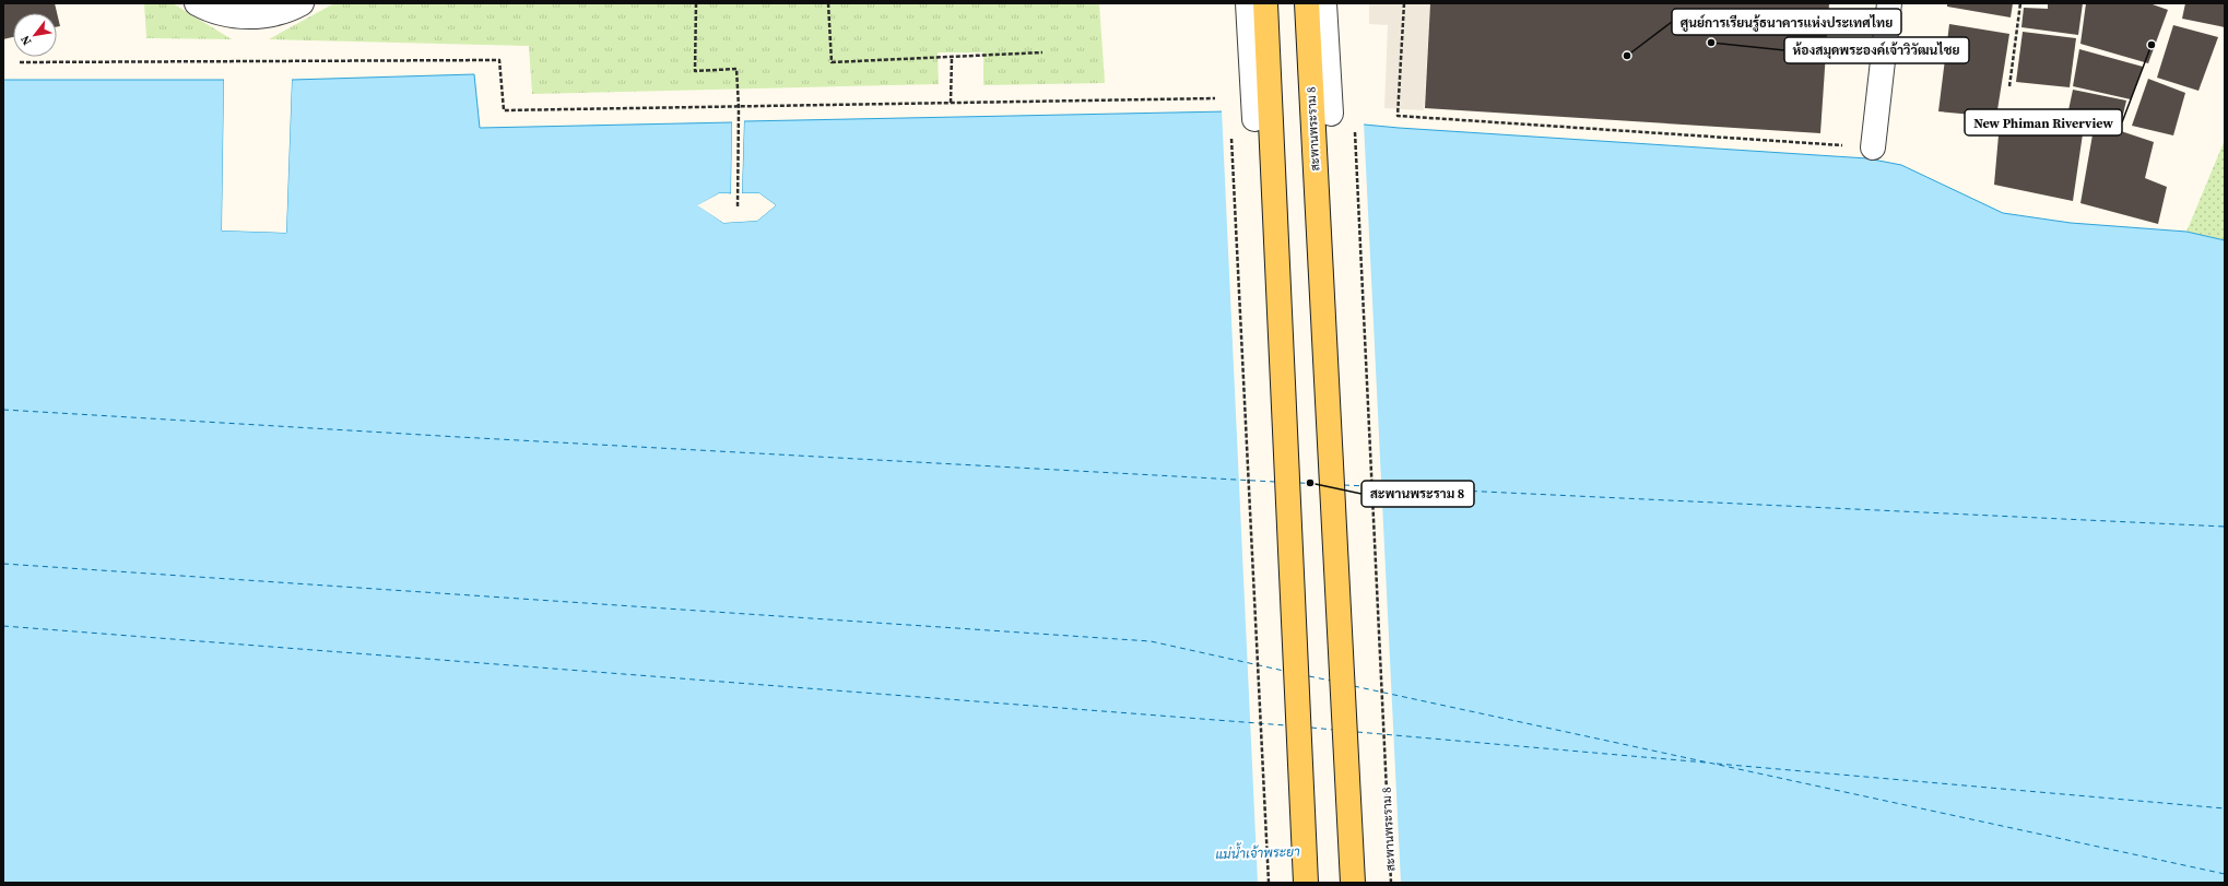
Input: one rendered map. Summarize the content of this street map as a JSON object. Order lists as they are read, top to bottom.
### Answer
{
  "streets": {
    "main road": ["สะพานพระราม 8"]
  },
  "water": ["แม่น้ำเจ้าพระยา"],
  "places": [
    "ห้องสมุดพระองค์เจ้าวิวัฒนไชย",
    "New Phiman Riverview",
    "ศูนย์การเรียนรู้ธนาคารแห่งประเทศไทย",
    "สะพานพระราม 8"
  ],
  "north": "bottom left"
}
